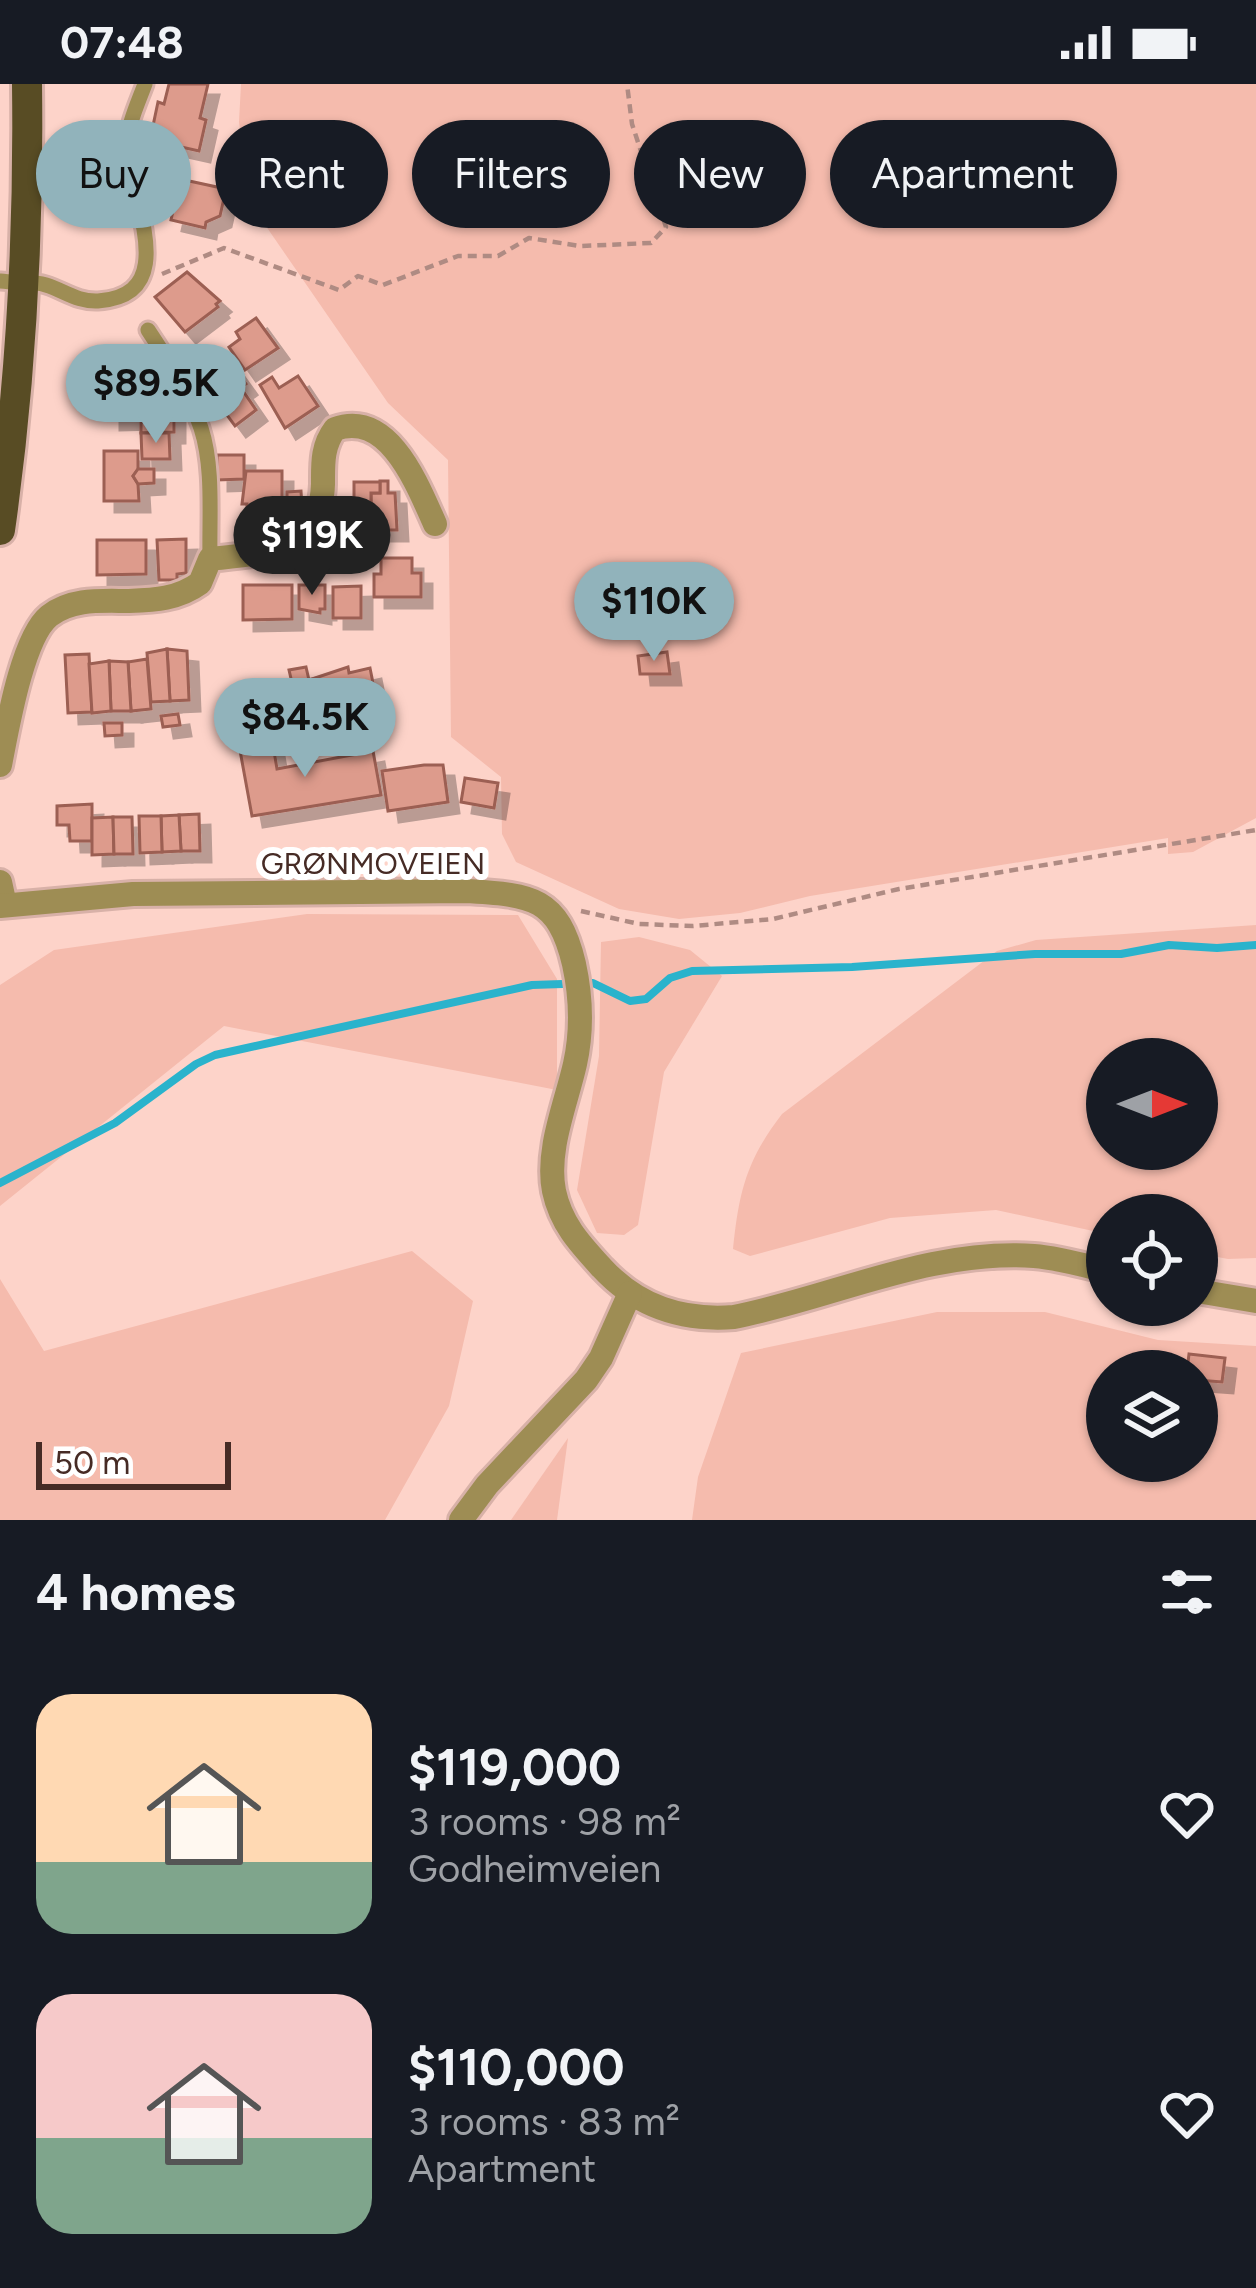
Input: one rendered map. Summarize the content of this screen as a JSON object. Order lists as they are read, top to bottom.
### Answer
{
  "streets": {
    "street": ["GRØNMOVEIEN"]
  },
  "scale_bar": "50 m",
  "north": "right",
  "page": {
    "status": "07:48",
    "chip": [
      "Buy",
      "Rent",
      "Filters",
      "New",
      "Apartment"
    ],
    "price": [
      "$89.5K",
      "$119K",
      "$110K",
      "$84.5K"
    ],
    "scale": "50 m",
    "heading": "4 homes",
    "list": [
      {
        "name": "$119,000",
        "note": "3 rooms · 98 m² · Godheimveien"
      },
      {
        "name": "$110,000",
        "note": "3 rooms · 83 m² · Apartment"
      }
    ]
  }
}
